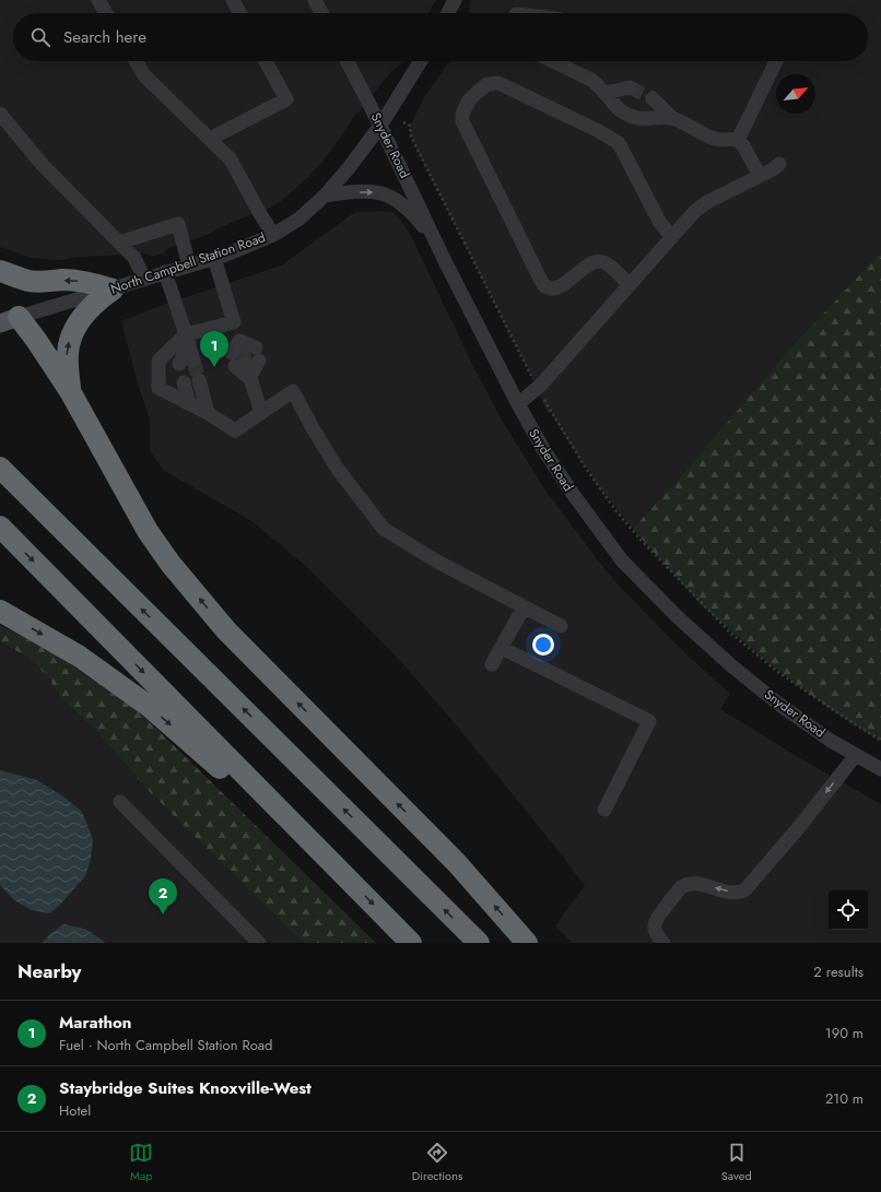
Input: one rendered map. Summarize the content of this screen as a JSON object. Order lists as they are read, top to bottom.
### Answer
{
  "streets": {
    "street": ["Snyder Road", "North Campbell Station Road"]
  },
  "crossings": [
    ["Snyder Road", "North Campbell Station Road"]
  ],
  "north": "top right",
  "page": {
    "search": "Search here",
    "pins": ["1", "2"],
    "heading": ["Nearby", "2 results"],
    "list": [
      {
        "mark": "1",
        "name": "Marathon",
        "note": "Fuel · North Campbell Station Road",
        "value": "190 m"
      },
      {
        "mark": "2",
        "name": "Staybridge Suites Knoxville-West",
        "note": "Hotel",
        "value": "210 m"
      }
    ],
    "nav": ["Map", "Directions", "Saved"]
  }
}
